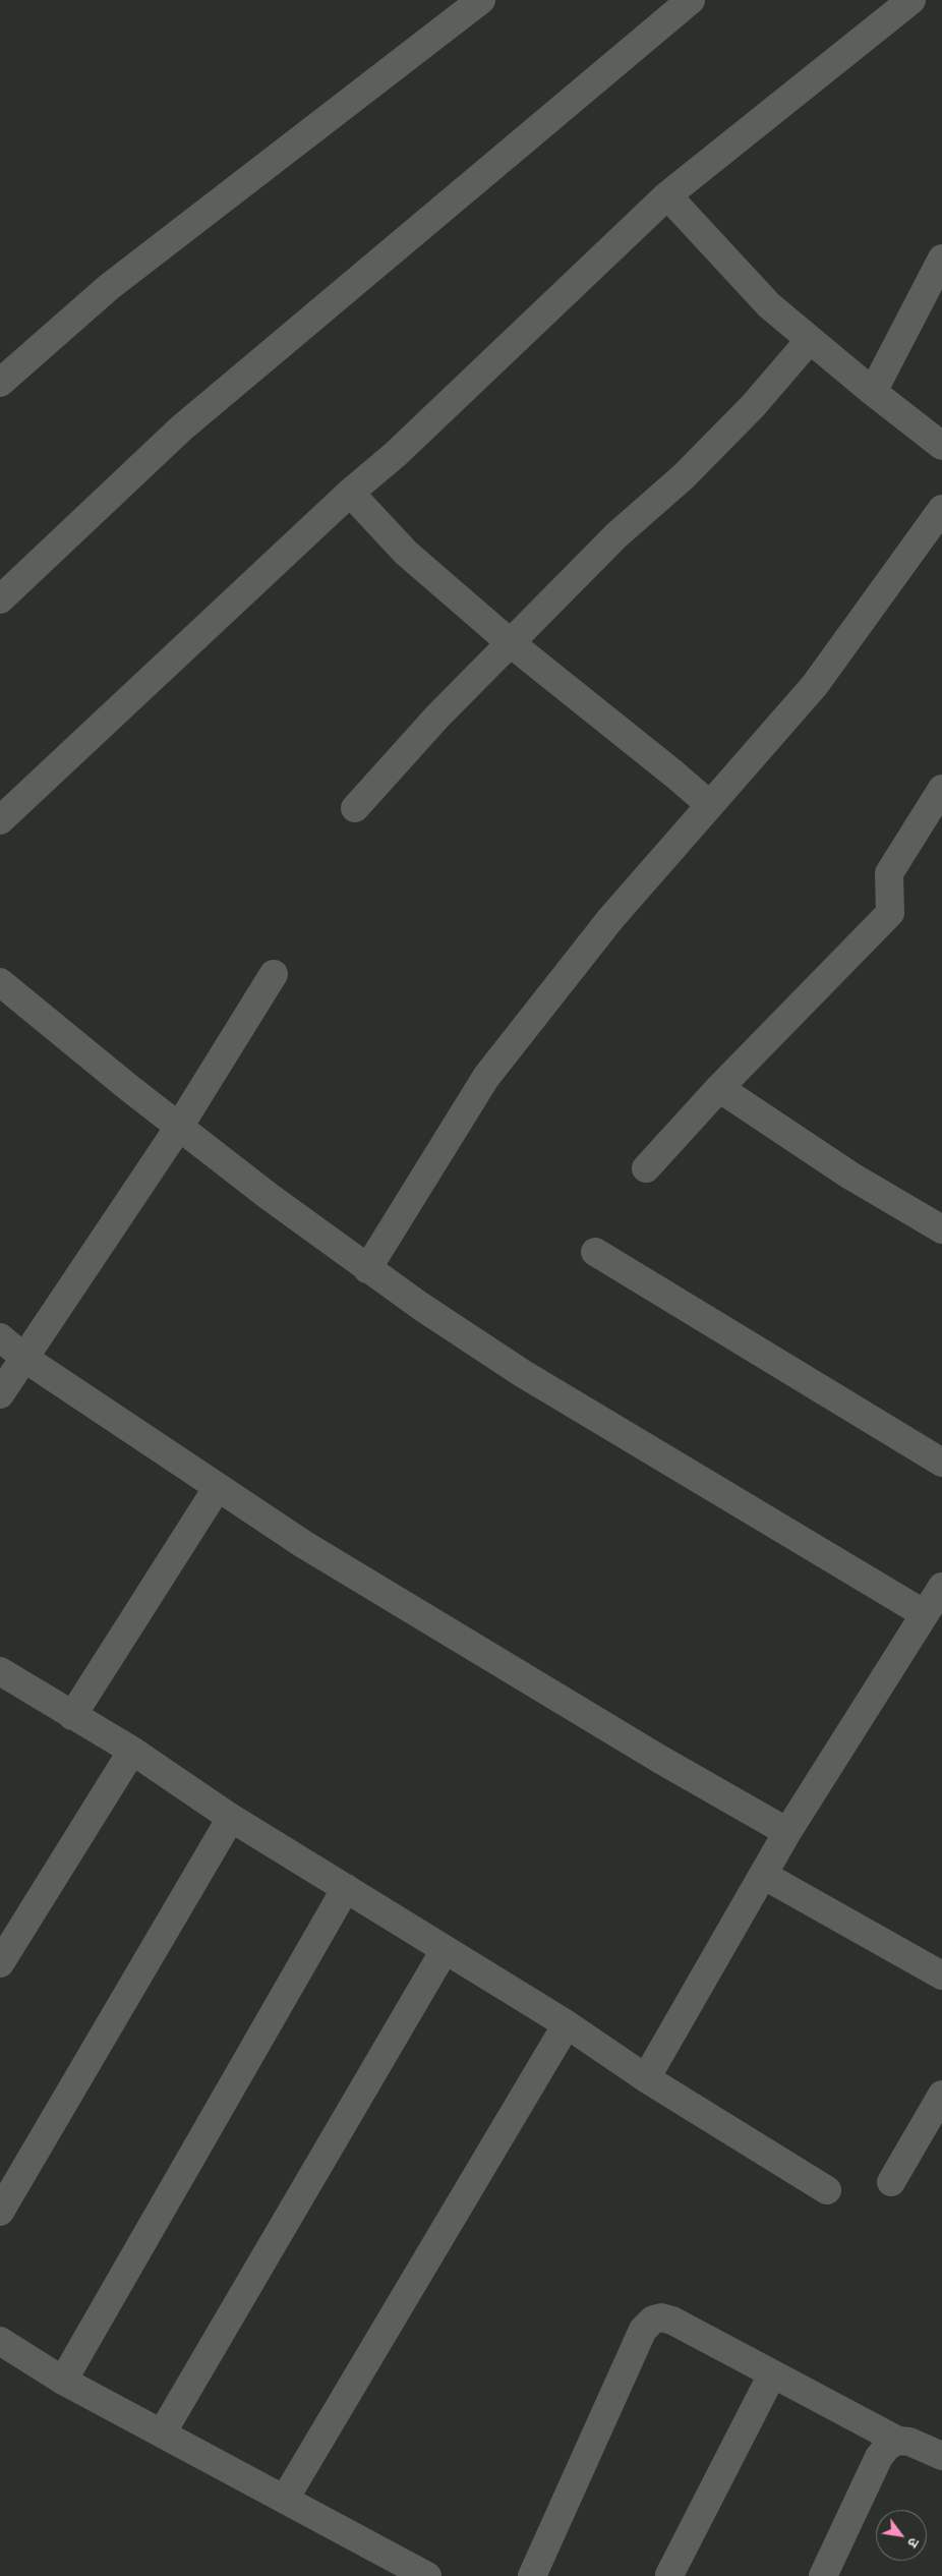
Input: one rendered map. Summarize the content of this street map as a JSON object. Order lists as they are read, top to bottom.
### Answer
{
  "north": "bottom right"
}
